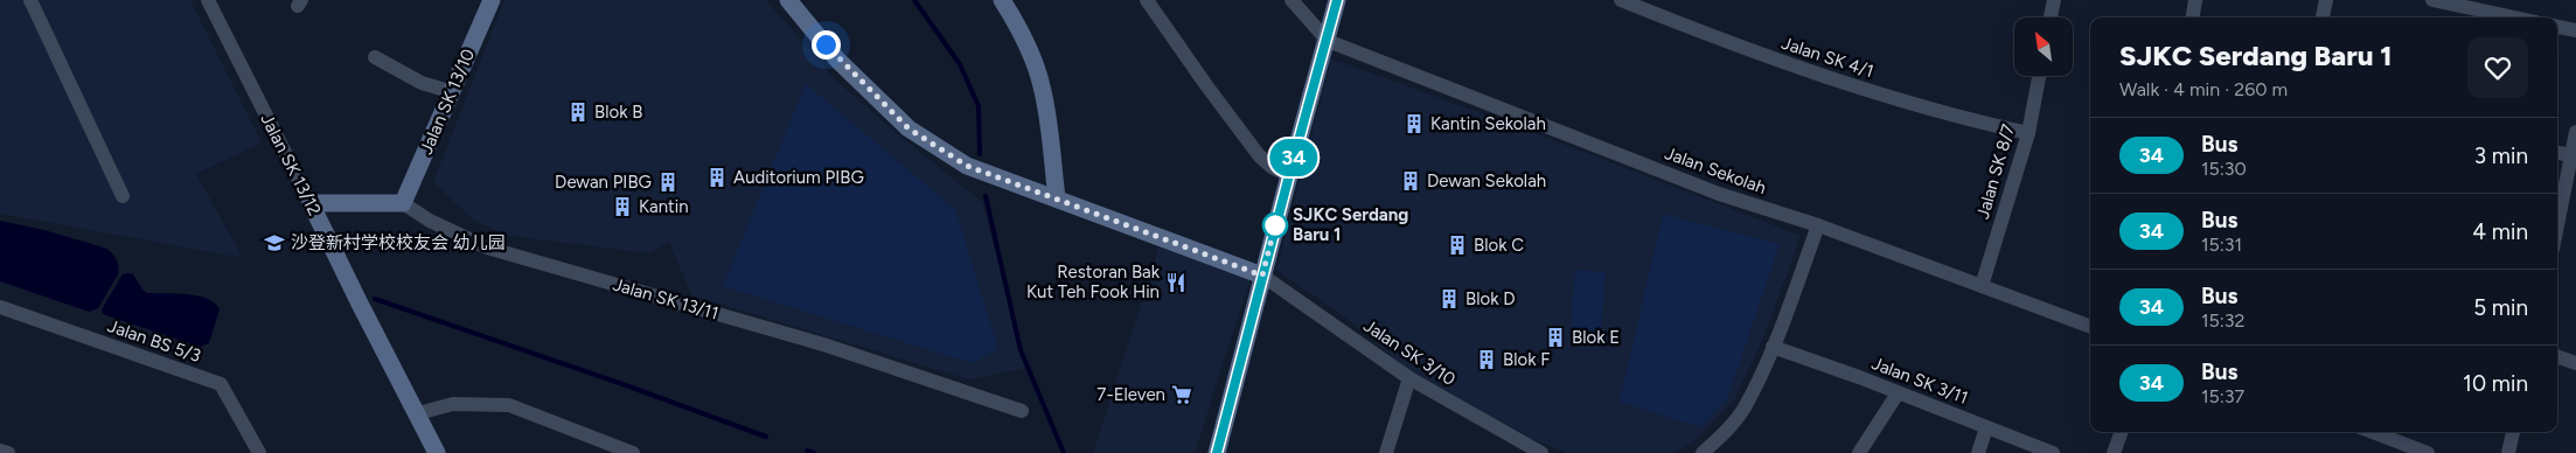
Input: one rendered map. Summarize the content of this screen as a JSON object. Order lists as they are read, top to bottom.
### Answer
{
  "streets": {
    "street": [
      "Jalan SK 4/1",
      "Jalan SK 13/10",
      "Jalan SK 13/12",
      "Jalan Sekolah",
      "Jalan SK 8/7",
      "Jalan SK 13/11",
      "Jalan BS 5/3",
      "Jalan SK 3/10",
      "Jalan SK 3/11"
    ]
  },
  "crossings": [
    ["Jalan SK 4/1", "Jalan SK 8/7"],
    ["Jalan SK 13/10", "Jalan SK 13/11"],
    ["Jalan Sekolah", "Jalan SK 8/7"]
  ],
  "places": {
    "building": [
      "Blok B",
      "Kantin Sekolah",
      "Auditorium PIBG",
      "Dewan Sekolah",
      "Dewan PIBG",
      "Kantin",
      "Blok C",
      "Blok D",
      "Blok E",
      "Blok F"
    ],
    "other": ["SJKC Serdang Baru 1"],
    "school or university": ["沙登新村学校校友会 幼儿园"],
    "restaurant": ["Restoran Bak Kut Teh Fook Hin"],
    "supermarket": ["7-Eleven"]
  },
  "lines": ["bus line 34"],
  "north": "top left",
  "page": {
    "on_map": "34",
    "heading": ["SJKC Serdang Baru 1", "Walk · 4 min · 260 m"],
    "list": [
      {
        "mark": "34",
        "name": "Bus",
        "note": "15:30",
        "value": "3 min"
      },
      {
        "mark": "34",
        "name": "Bus",
        "note": "15:31",
        "value": "4 min"
      },
      {
        "mark": "34",
        "name": "Bus",
        "note": "15:32",
        "value": "5 min"
      },
      {
        "mark": "34",
        "name": "Bus",
        "note": "15:37",
        "value": "10 min"
      }
    ]
  }
}
